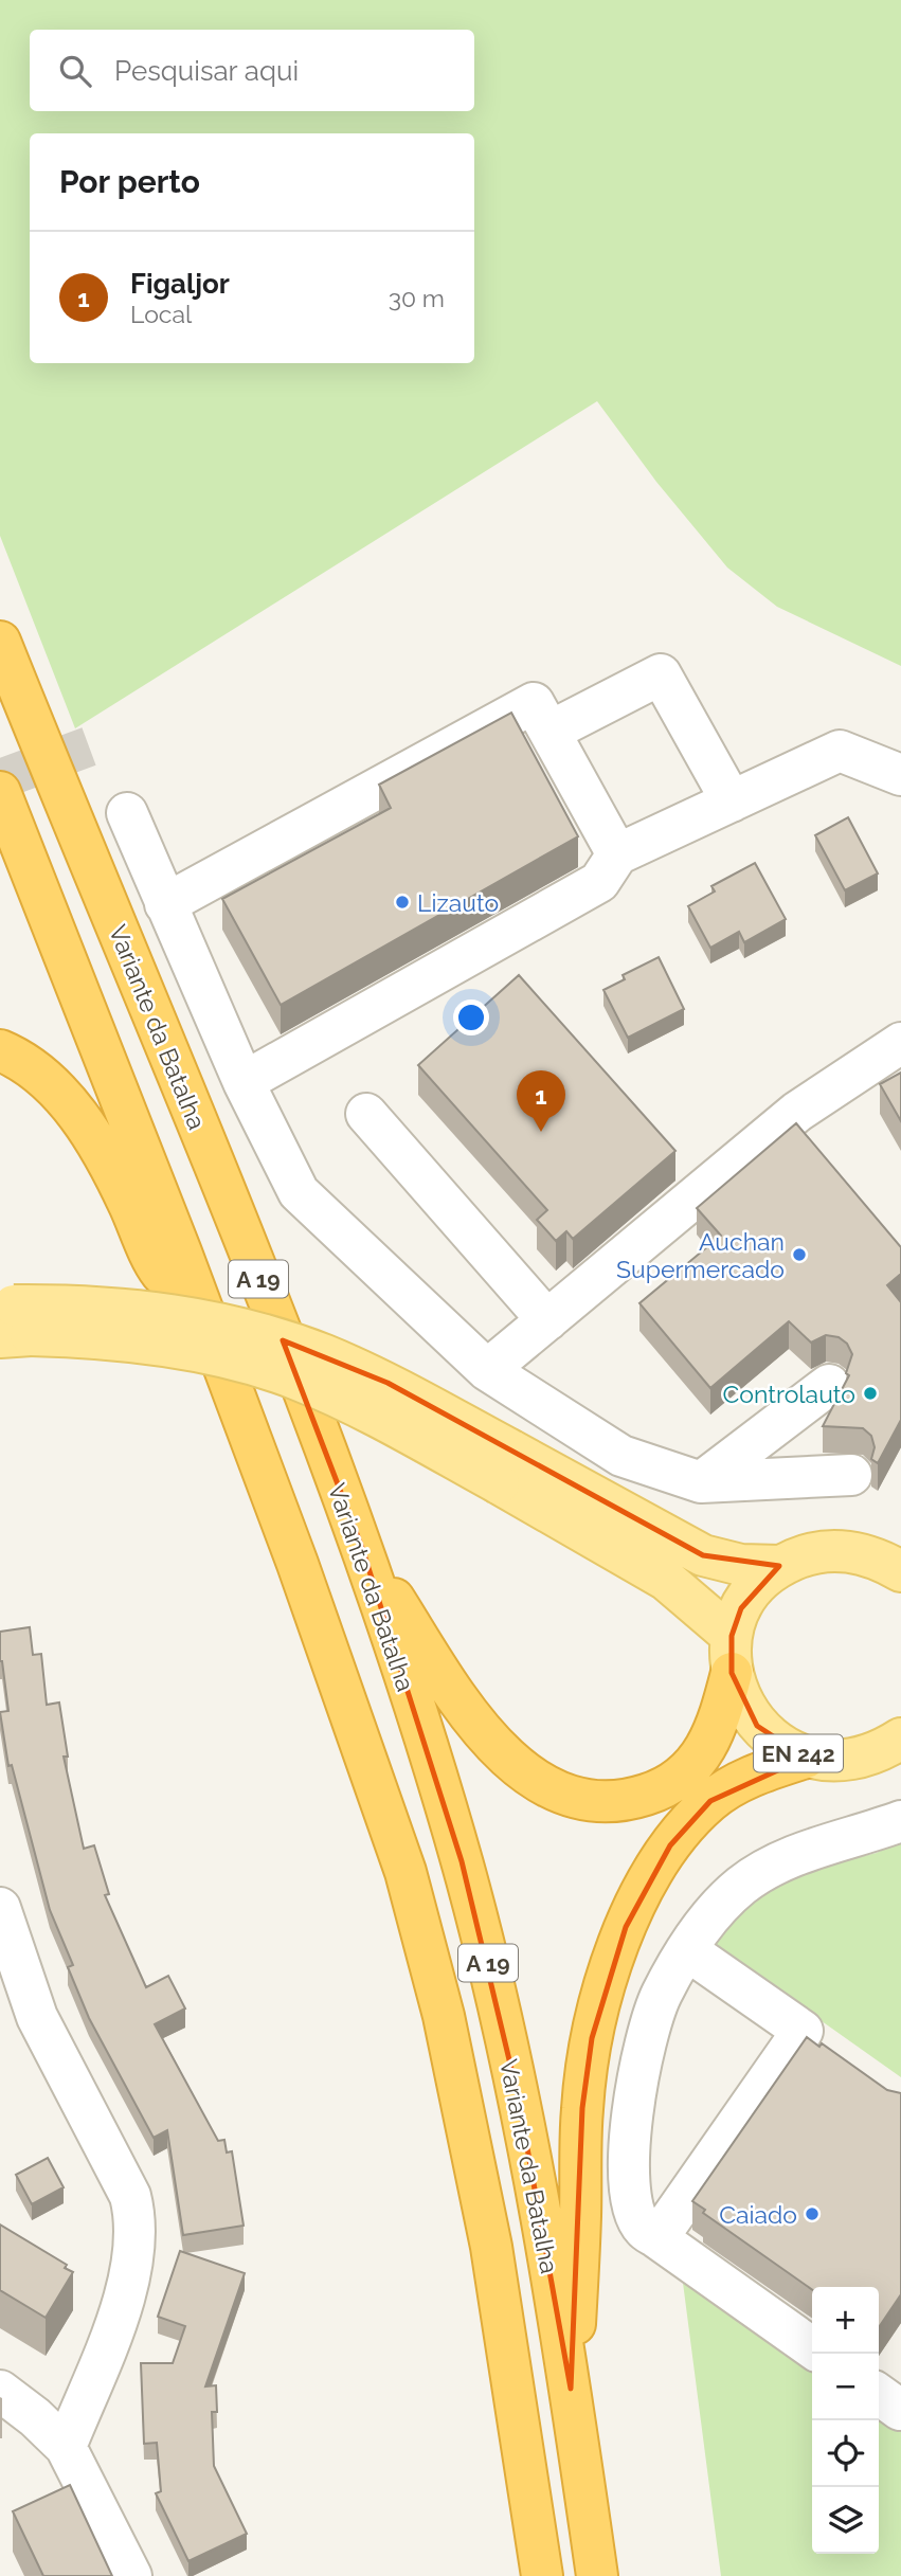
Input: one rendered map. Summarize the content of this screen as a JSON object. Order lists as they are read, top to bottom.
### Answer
{
  "streets": {
    "highway": ["Variante da Batalha", "A 19"],
    "main road": ["EN 242"]
  },
  "places": [
    "Lizauto",
    "Auchan Supermercado",
    "Controlauto",
    "Caiado"
  ],
  "page": {
    "search": "Pesquisar aqui",
    "heading": "Por perto",
    "list": [
      {
        "mark": "1",
        "name": "Figaljor",
        "note": "Local",
        "value": "30 m"
      }
    ],
    "pins": "1",
    "map_buttons": ["+", "−"]
  }
}
